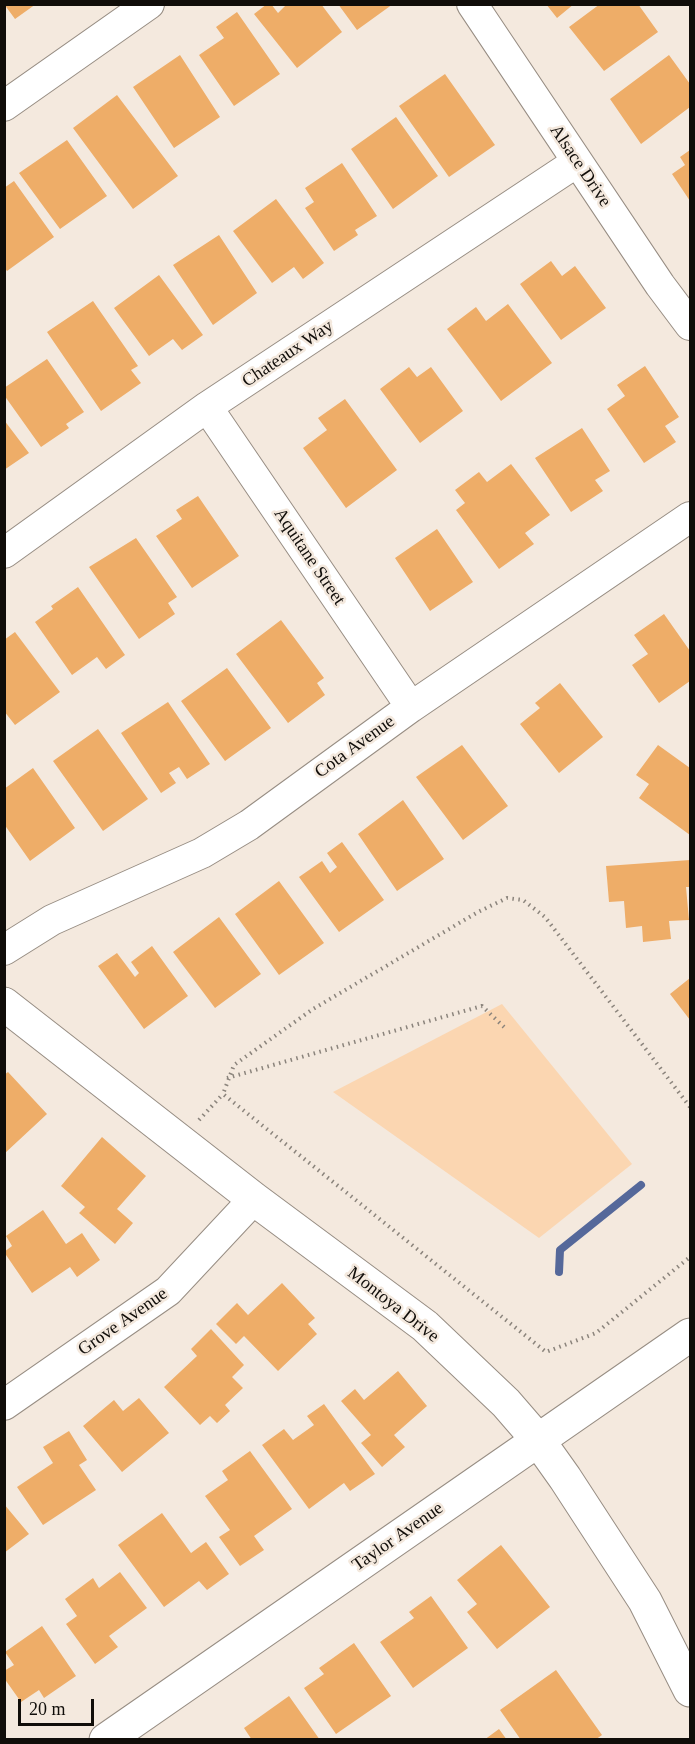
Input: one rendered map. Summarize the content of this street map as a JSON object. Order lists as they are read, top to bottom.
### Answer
{
  "streets": {
    "street": [
      "Alsace Drive",
      "Chateaux Way",
      "Aquitane Street",
      "Cota Avenue",
      "Montoya Drive",
      "Grove Avenue",
      "Taylor Avenue"
    ]
  },
  "crossings": [
    ["Alsace Drive", "Chateaux Way"],
    ["Chateaux Way", "Aquitane Street"],
    ["Aquitane Street", "Cota Avenue"],
    ["Montoya Drive", "Grove Avenue"],
    ["Montoya Drive", "Taylor Avenue"]
  ],
  "scale_bar": "20 m"
}
